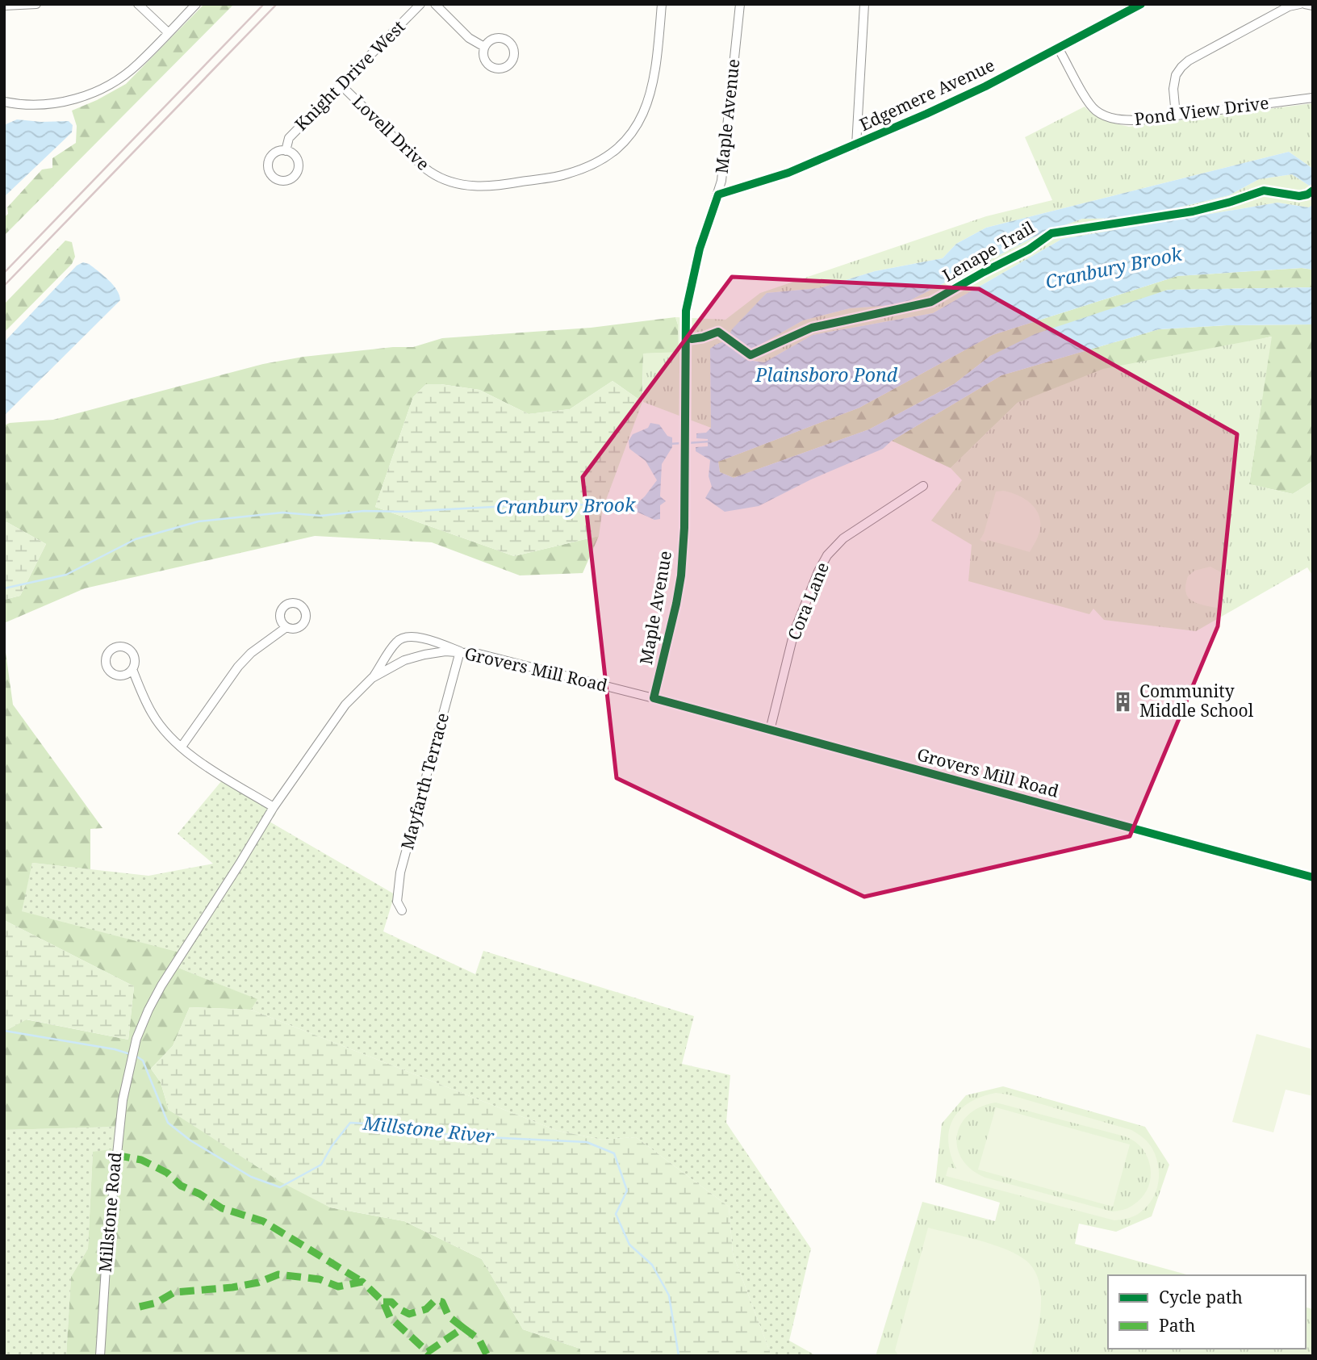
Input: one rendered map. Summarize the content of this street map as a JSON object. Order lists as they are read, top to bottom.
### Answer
{
  "streets": {
    "street": [
      "Knight Drive West",
      "Edgemere Avenue",
      "Pond View Drive",
      "Maple Avenue",
      "Lovell Drive",
      "Cora Lane",
      "Grovers Mill Road",
      "Mayfarth Terrace",
      "Millstone Road"
    ],
    "cycle path": ["Lenape Trail"]
  },
  "crossings": [
    ["Knight Drive West", "Lovell Drive"],
    ["Edgemere Avenue", "Pond View Drive"],
    ["Edgemere Avenue", "Maple Avenue"],
    ["Maple Avenue", "Grovers Mill Road"],
    ["Cora Lane", "Grovers Mill Road"],
    ["Grovers Mill Road", "Mayfarth Terrace"],
    ["Grovers Mill Road", "Millstone Road"]
  ],
  "water": ["Cranbury Brook", "Plainsboro Pond", "Millstone River"],
  "places": {
    "building": ["Community Middle School"]
  },
  "legend": ["Cycle path", "Path"]
}
